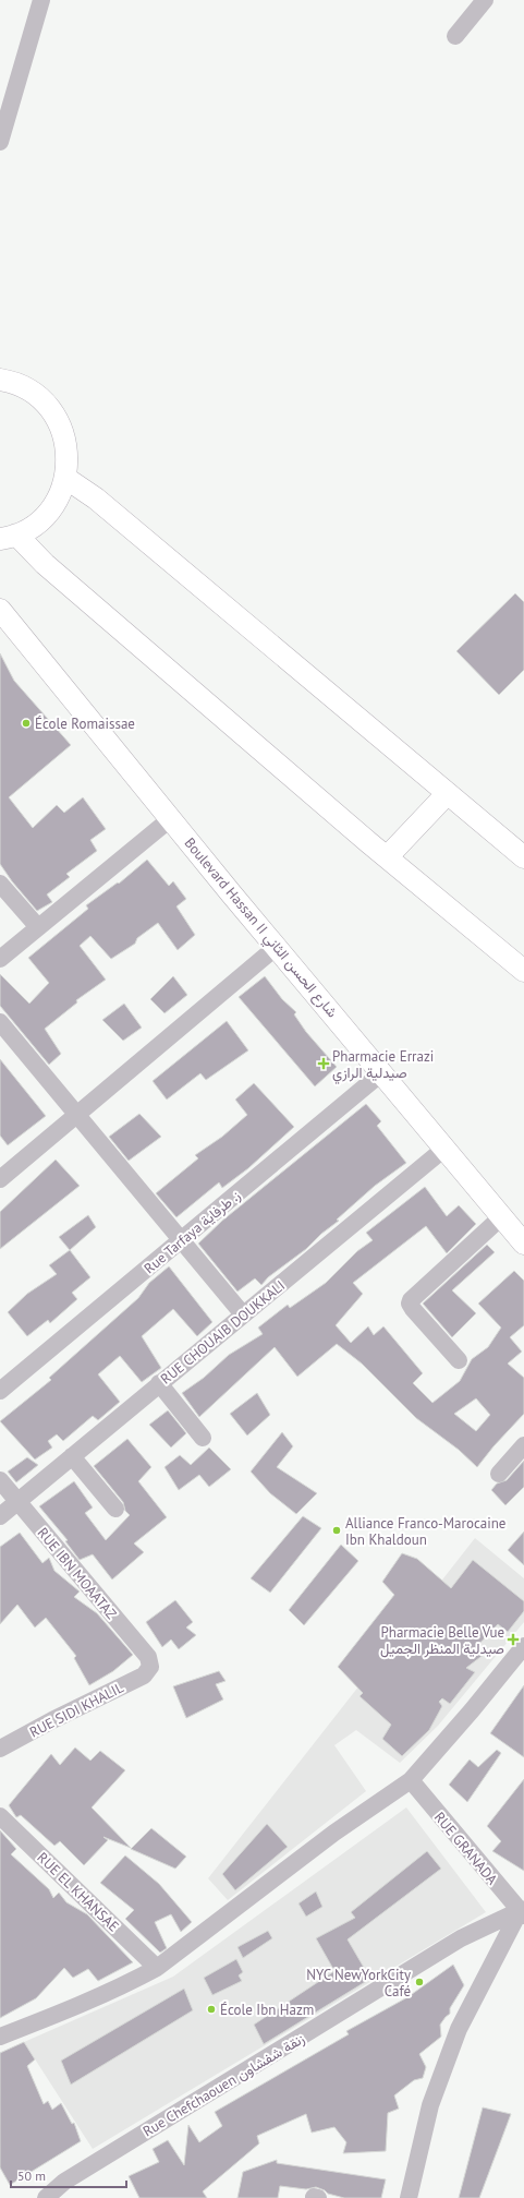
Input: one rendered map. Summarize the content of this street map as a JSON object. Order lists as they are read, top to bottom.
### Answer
{
  "streets": {
    "main road": ["Boulevard Hassan II شارع الحسن الثاني"],
    "street": [
      "Rue Tarfaya ز. طرفاية",
      "RUE CHOUAIB DOUKKALI",
      "RUE IBN MOAATAZ",
      "RUE SIDI KHALIL",
      "RUE GRANADA",
      "RUE EL KHANSAE",
      "Rue Chefchaouen زنقة شفشاون"
    ]
  },
  "crossings": [
    ["Boulevard Hassan II شارع الحسن الثاني", "Rue Tarfaya ز. طرفاية"],
    ["Boulevard Hassan II شارع الحسن الثاني", "RUE CHOUAIB DOUKKALI"],
    ["RUE CHOUAIB DOUKKALI", "RUE IBN MOAATAZ"],
    ["RUE IBN MOAATAZ", "RUE SIDI KHALIL"],
    ["RUE GRANADA", "Rue Chefchaouen زنقة شفشاون"]
  ],
  "places": {
    "other": [
      "École Romaissae",
      "Alliance Franco-Marocaine Ibn Khaldoun",
      "NYC NewYorkCity Café",
      "École Ibn Hazm"
    ],
    "health": ["Pharmacie Errazi صيدلية الرازي", "Pharmacie Belle Vue صيدلية المنظر الجميل"]
  },
  "scale_bar": "50 m"
}
